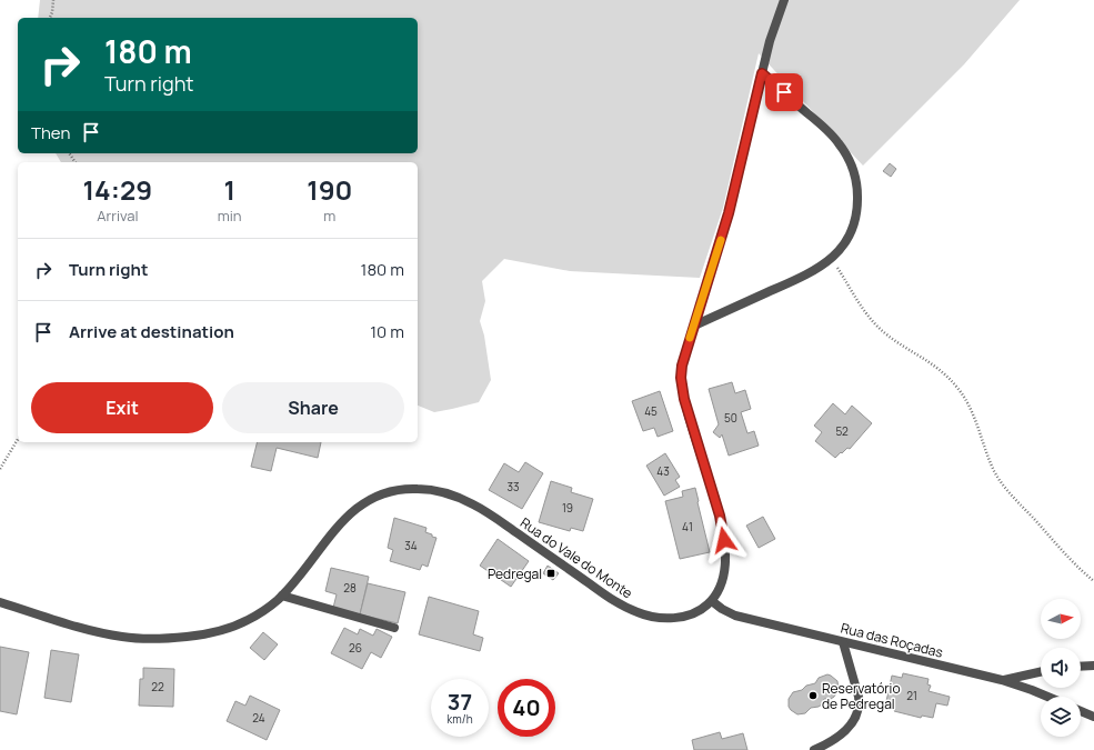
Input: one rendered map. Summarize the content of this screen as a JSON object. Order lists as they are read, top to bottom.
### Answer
{
  "streets": {
    "street": ["Rua do Vale do Monte", "Rua das Roçadas"]
  },
  "crossings": [
    ["Rua do Vale do Monte", "Rua das Roçadas"]
  ],
  "places": {
    "transit": ["Pedregal"],
    "other": ["Reservatório de Pedregal"]
  },
  "house_numbers": [
    "45",
    "50",
    "52",
    "43",
    "33",
    "19",
    "41",
    "34",
    "28",
    "26",
    "22",
    "21",
    "24"
  ],
  "north": "right",
  "page": {
    "turn": ["180 m", "Turn right"],
    "then": "Then",
    "eta": [
      "14:29",
      "Arrival",
      "1",
      "min",
      "190",
      "m"
    ],
    "list": [
      {
        "name": "Turn right",
        "value": "180 m"
      },
      {
        "name": "Arrive at destination",
        "value": "10 m"
      }
    ],
    "buttons": ["Exit", "Share"],
    "speed": "37 km/h",
    "limit": "40"
  }
}
